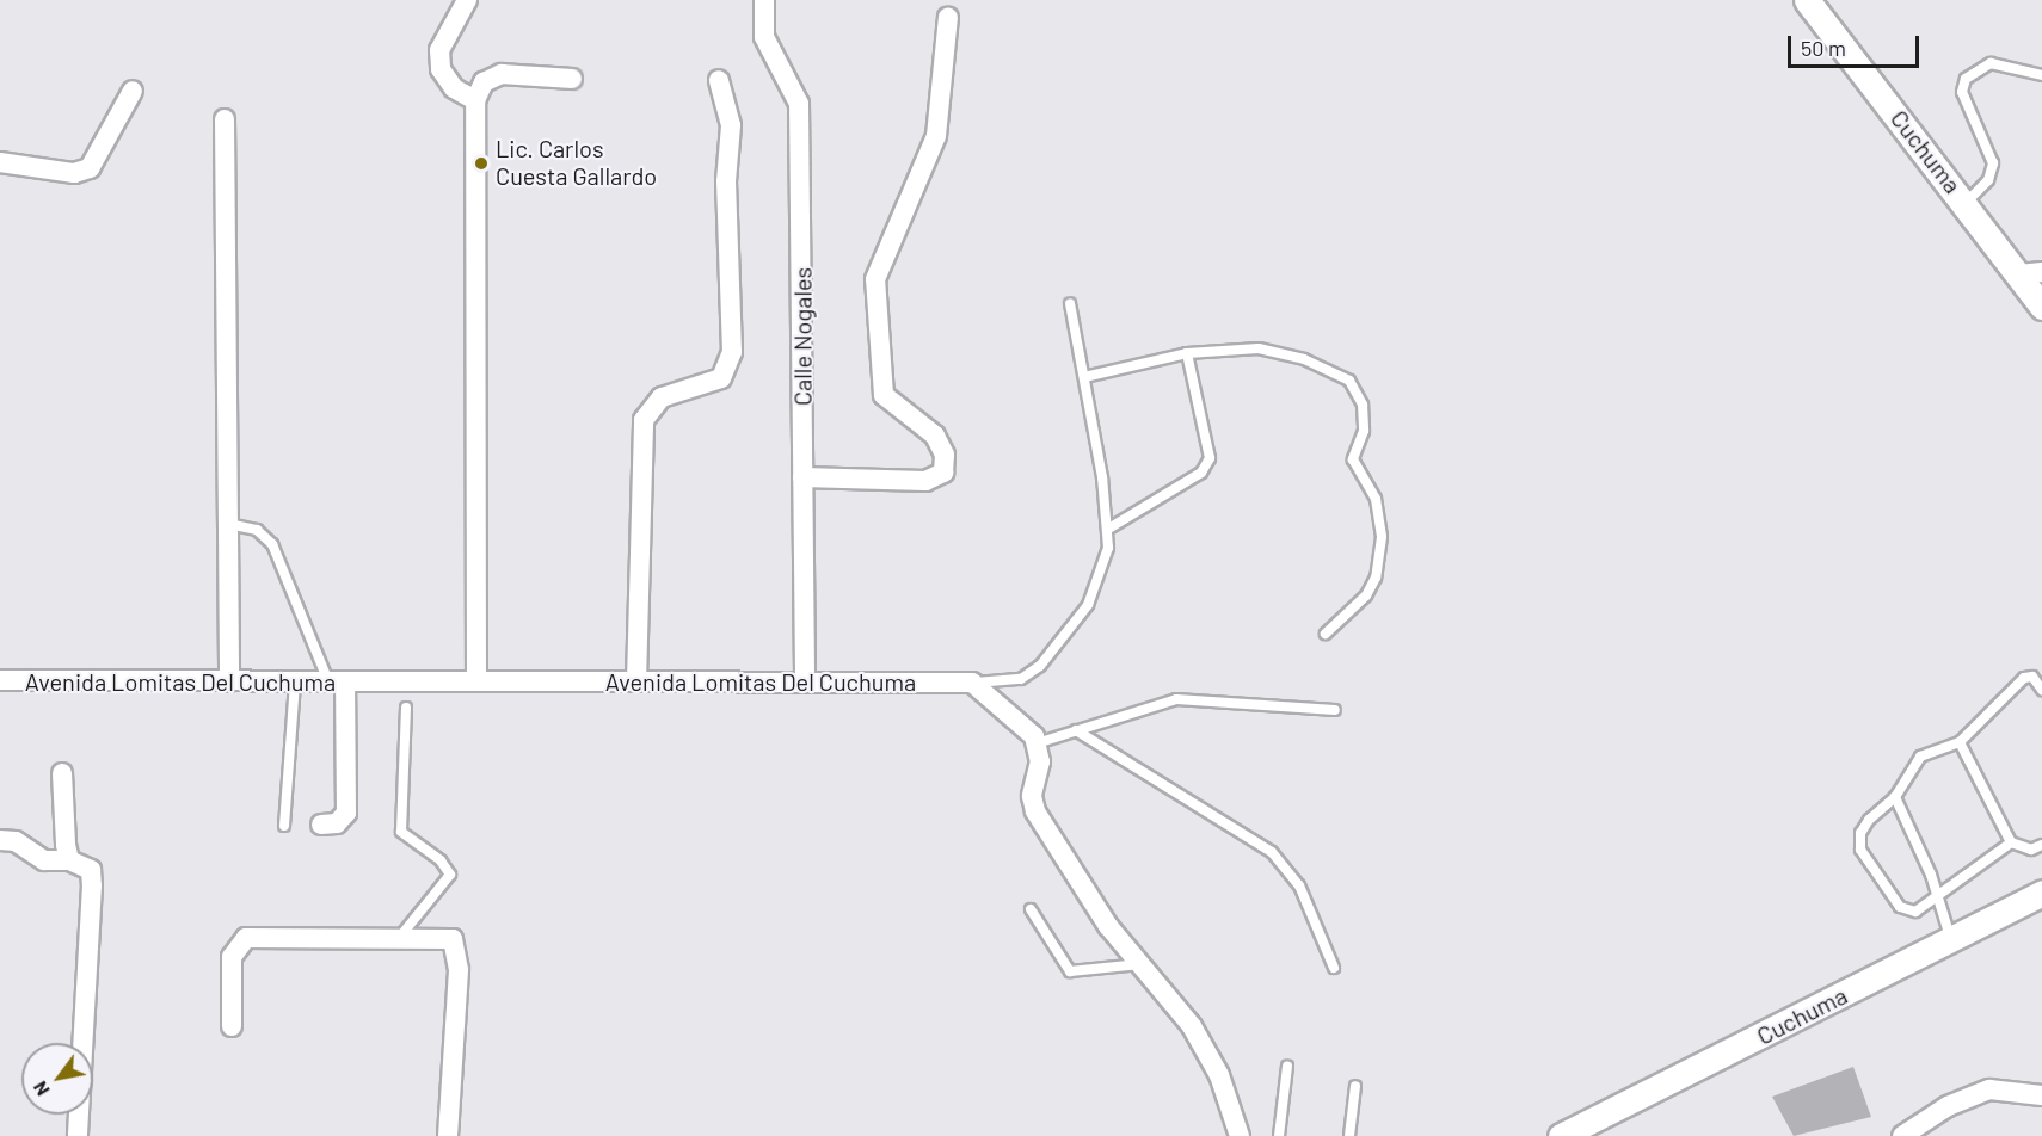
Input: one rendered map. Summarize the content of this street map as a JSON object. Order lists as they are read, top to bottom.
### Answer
{
  "streets": {
    "street": ["Cuchuma", "Calle Nogales", "Avenida Lomitas Del Cuchuma"]
  },
  "crossings": [
    ["Calle Nogales", "Avenida Lomitas Del Cuchuma"]
  ],
  "places": ["Lic. Carlos Cuesta Gallardo"],
  "scale_bar": "50 m",
  "north": "bottom left"
}
